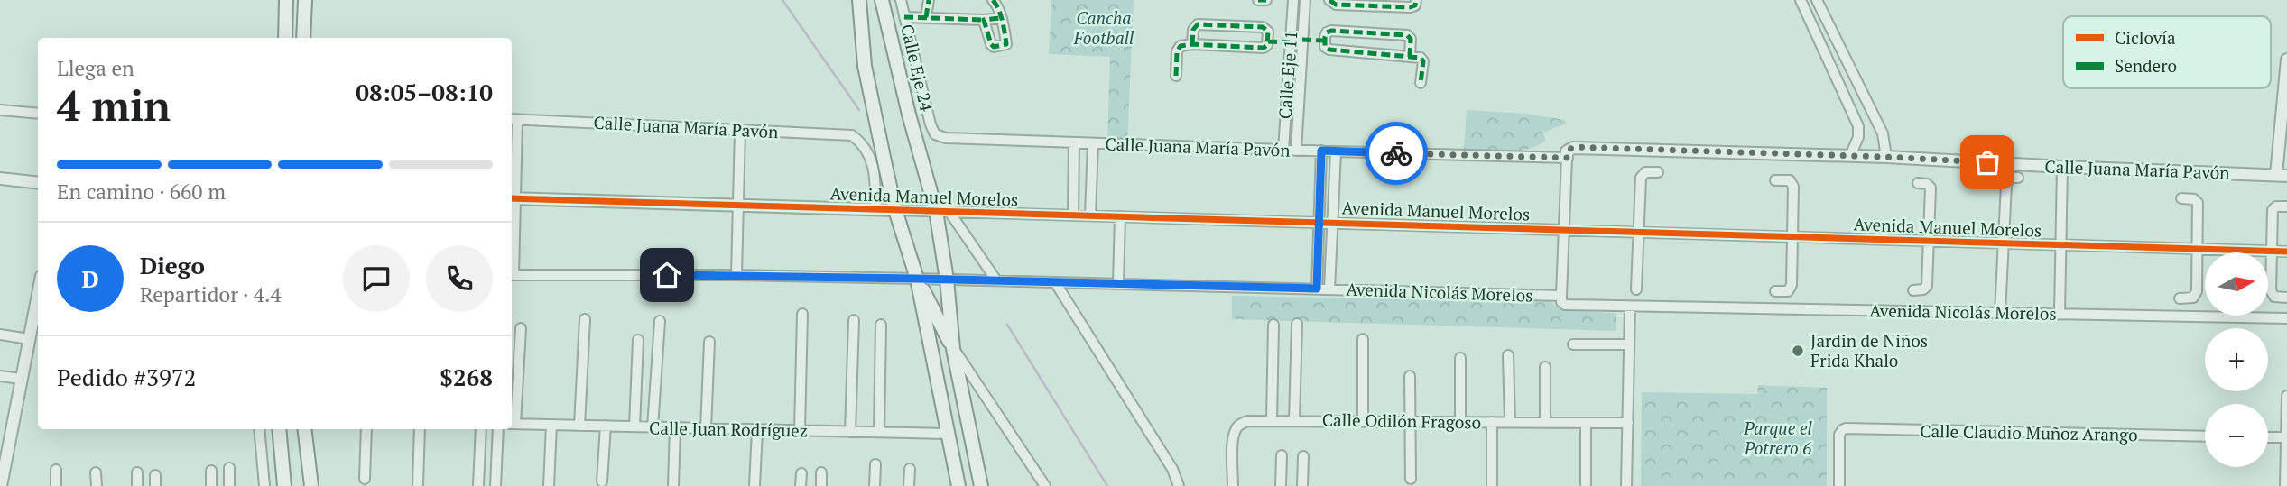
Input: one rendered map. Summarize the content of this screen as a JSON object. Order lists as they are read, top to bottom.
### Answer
{
  "streets": {
    "street": [
      "Calle Eje 24",
      "Calle Eje 11",
      "Calle Juana María Pavón",
      "Avenida Manuel Morelos",
      "Avenida Nicolás Morelos",
      "Calle Odilón Fragoso",
      "Calle Juan Rodríguez",
      "Calle Claudio Muñoz Arango"
    ]
  },
  "crossings": [
    ["Calle Eje 24", "Calle Juana María Pavón"],
    ["Calle Eje 11", "Calle Juana María Pavón"],
    ["Calle Juana María Pavón", "Avenida Manuel Morelos"]
  ],
  "parks": ["Cancha Football", "Parque el Potrero 6"],
  "places": ["Jardin de Niños Frida Khalo"],
  "legend": ["Ciclovía", "Sendero"],
  "north": "right",
  "page": {
    "heading": ["4 min", "Llega en", "08:05–08:10"],
    "panel": [
      "Diego",
      "Repartidor · 4.4",
      "Pedido #3972",
      "$268"
    ],
    "bar": "En camino · 660 m",
    "round": "D",
    "map_buttons": ["+", "−"]
  }
}
